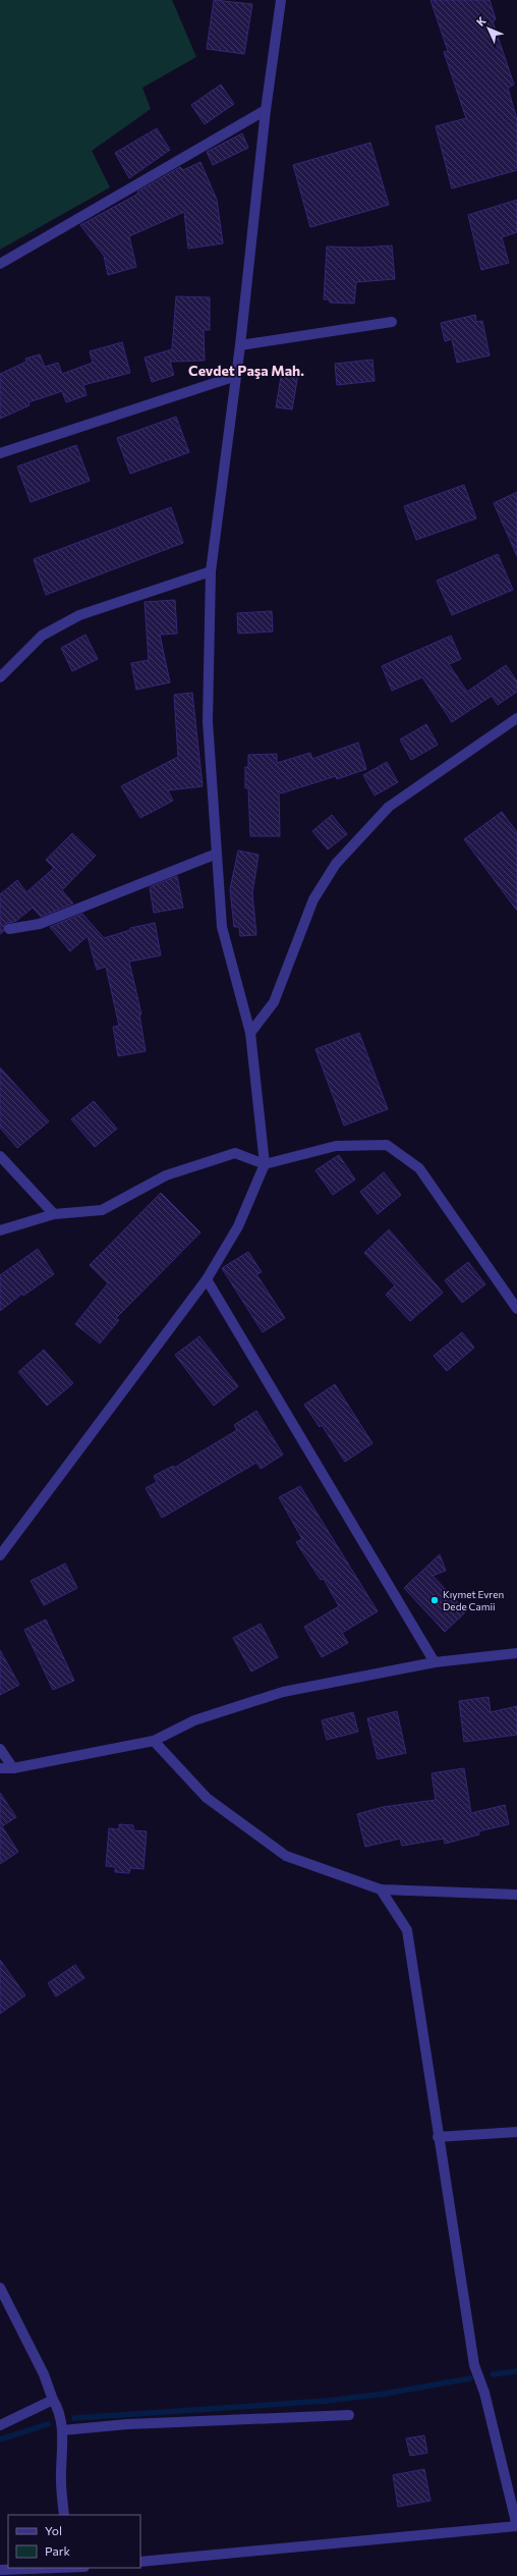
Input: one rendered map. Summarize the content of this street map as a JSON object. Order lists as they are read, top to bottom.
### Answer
{
  "districts": ["Cevdet Paşa Mah."],
  "places": ["Kıymet Evren Dede Camii"],
  "legend": ["Yol", "Park"],
  "north": "top left"
}
